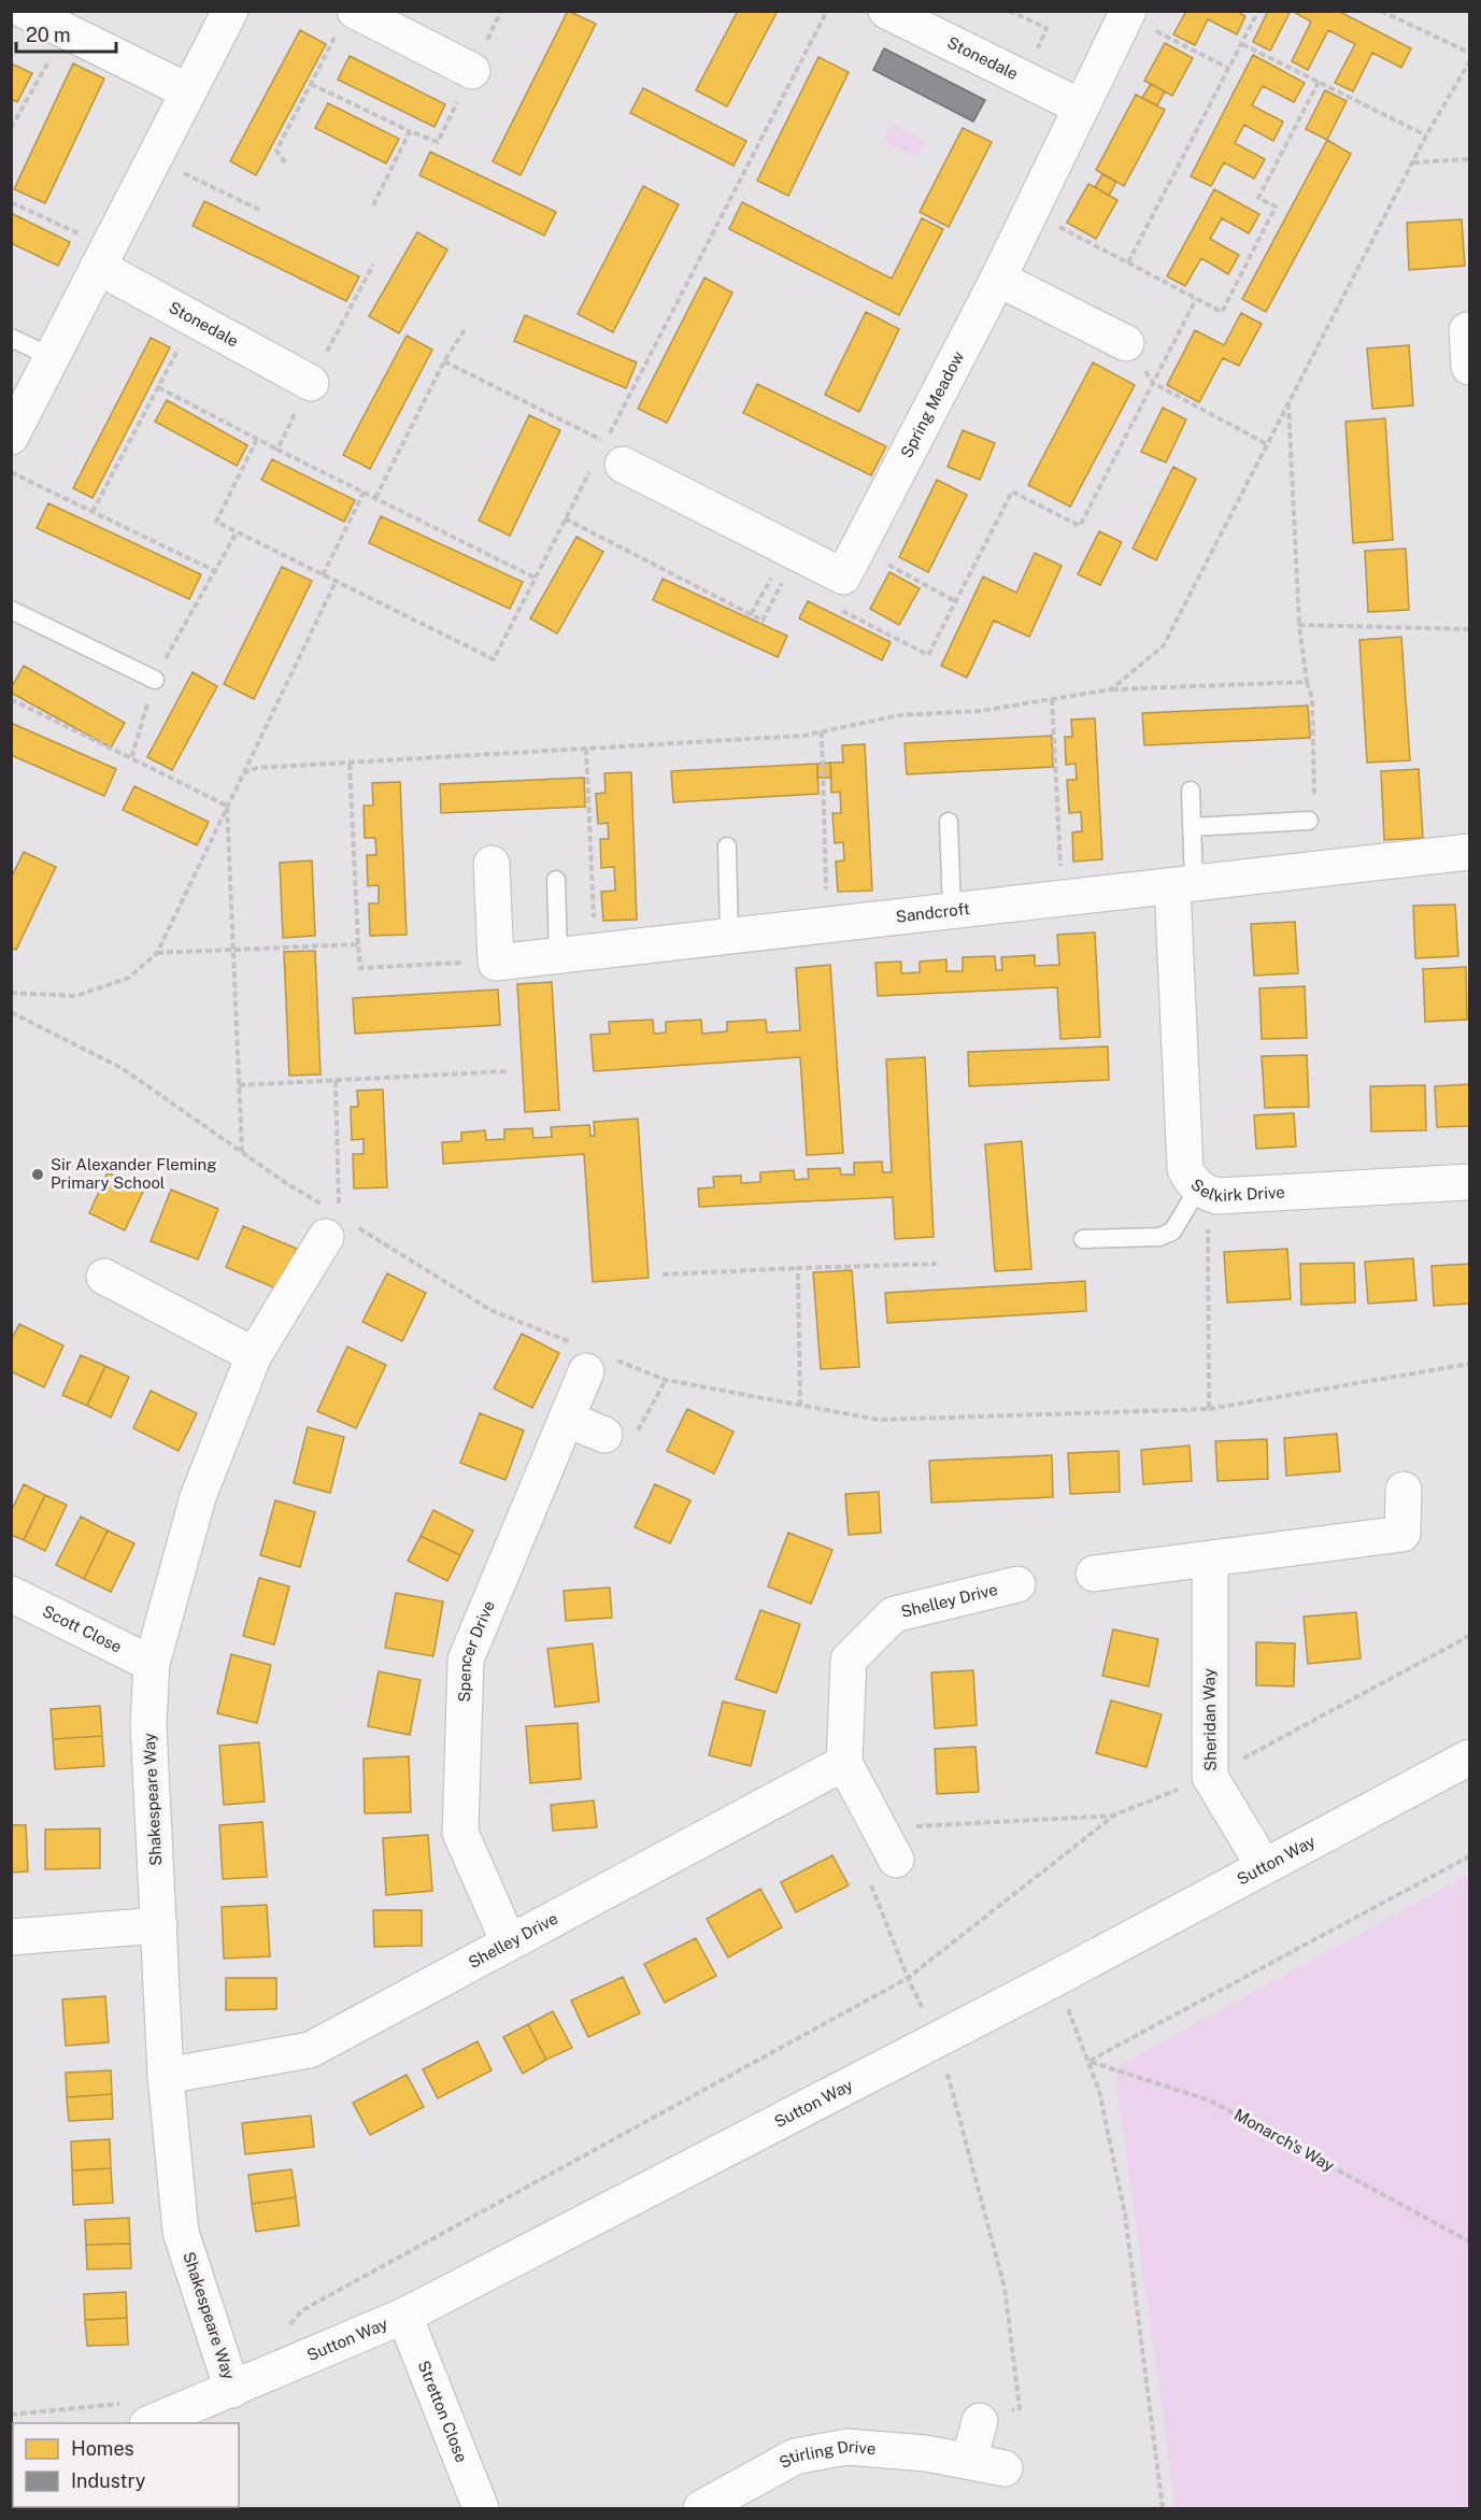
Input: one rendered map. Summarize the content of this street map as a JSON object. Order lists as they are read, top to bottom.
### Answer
{
  "streets": {
    "street": [
      "Stonedale",
      "Spring Meadow",
      "Sandcroft",
      "Selkirk Drive",
      "Shelley Drive",
      "Scott Close",
      "Spencer Drive",
      "Sheridan Way",
      "Shakespeare Way",
      "Sutton Way",
      "Stretton Close",
      "Stirling Drive"
    ],
    "path": ["Monarch's Way"]
  },
  "crossings": [
    ["Stonedale", "Spring Meadow"],
    ["Sandcroft", "Selkirk Drive"],
    ["Shelley Drive", "Spencer Drive"],
    ["Shelley Drive", "Shakespeare Way"],
    ["Scott Close", "Shakespeare Way"],
    ["Sheridan Way", "Sutton Way"],
    ["Shakespeare Way", "Sutton Way"],
    ["Sutton Way", "Stretton Close"]
  ],
  "places": ["Sir Alexander Fleming Primary School"],
  "legend": ["Homes", "Industry"],
  "scale_bar": "20 m"
}
